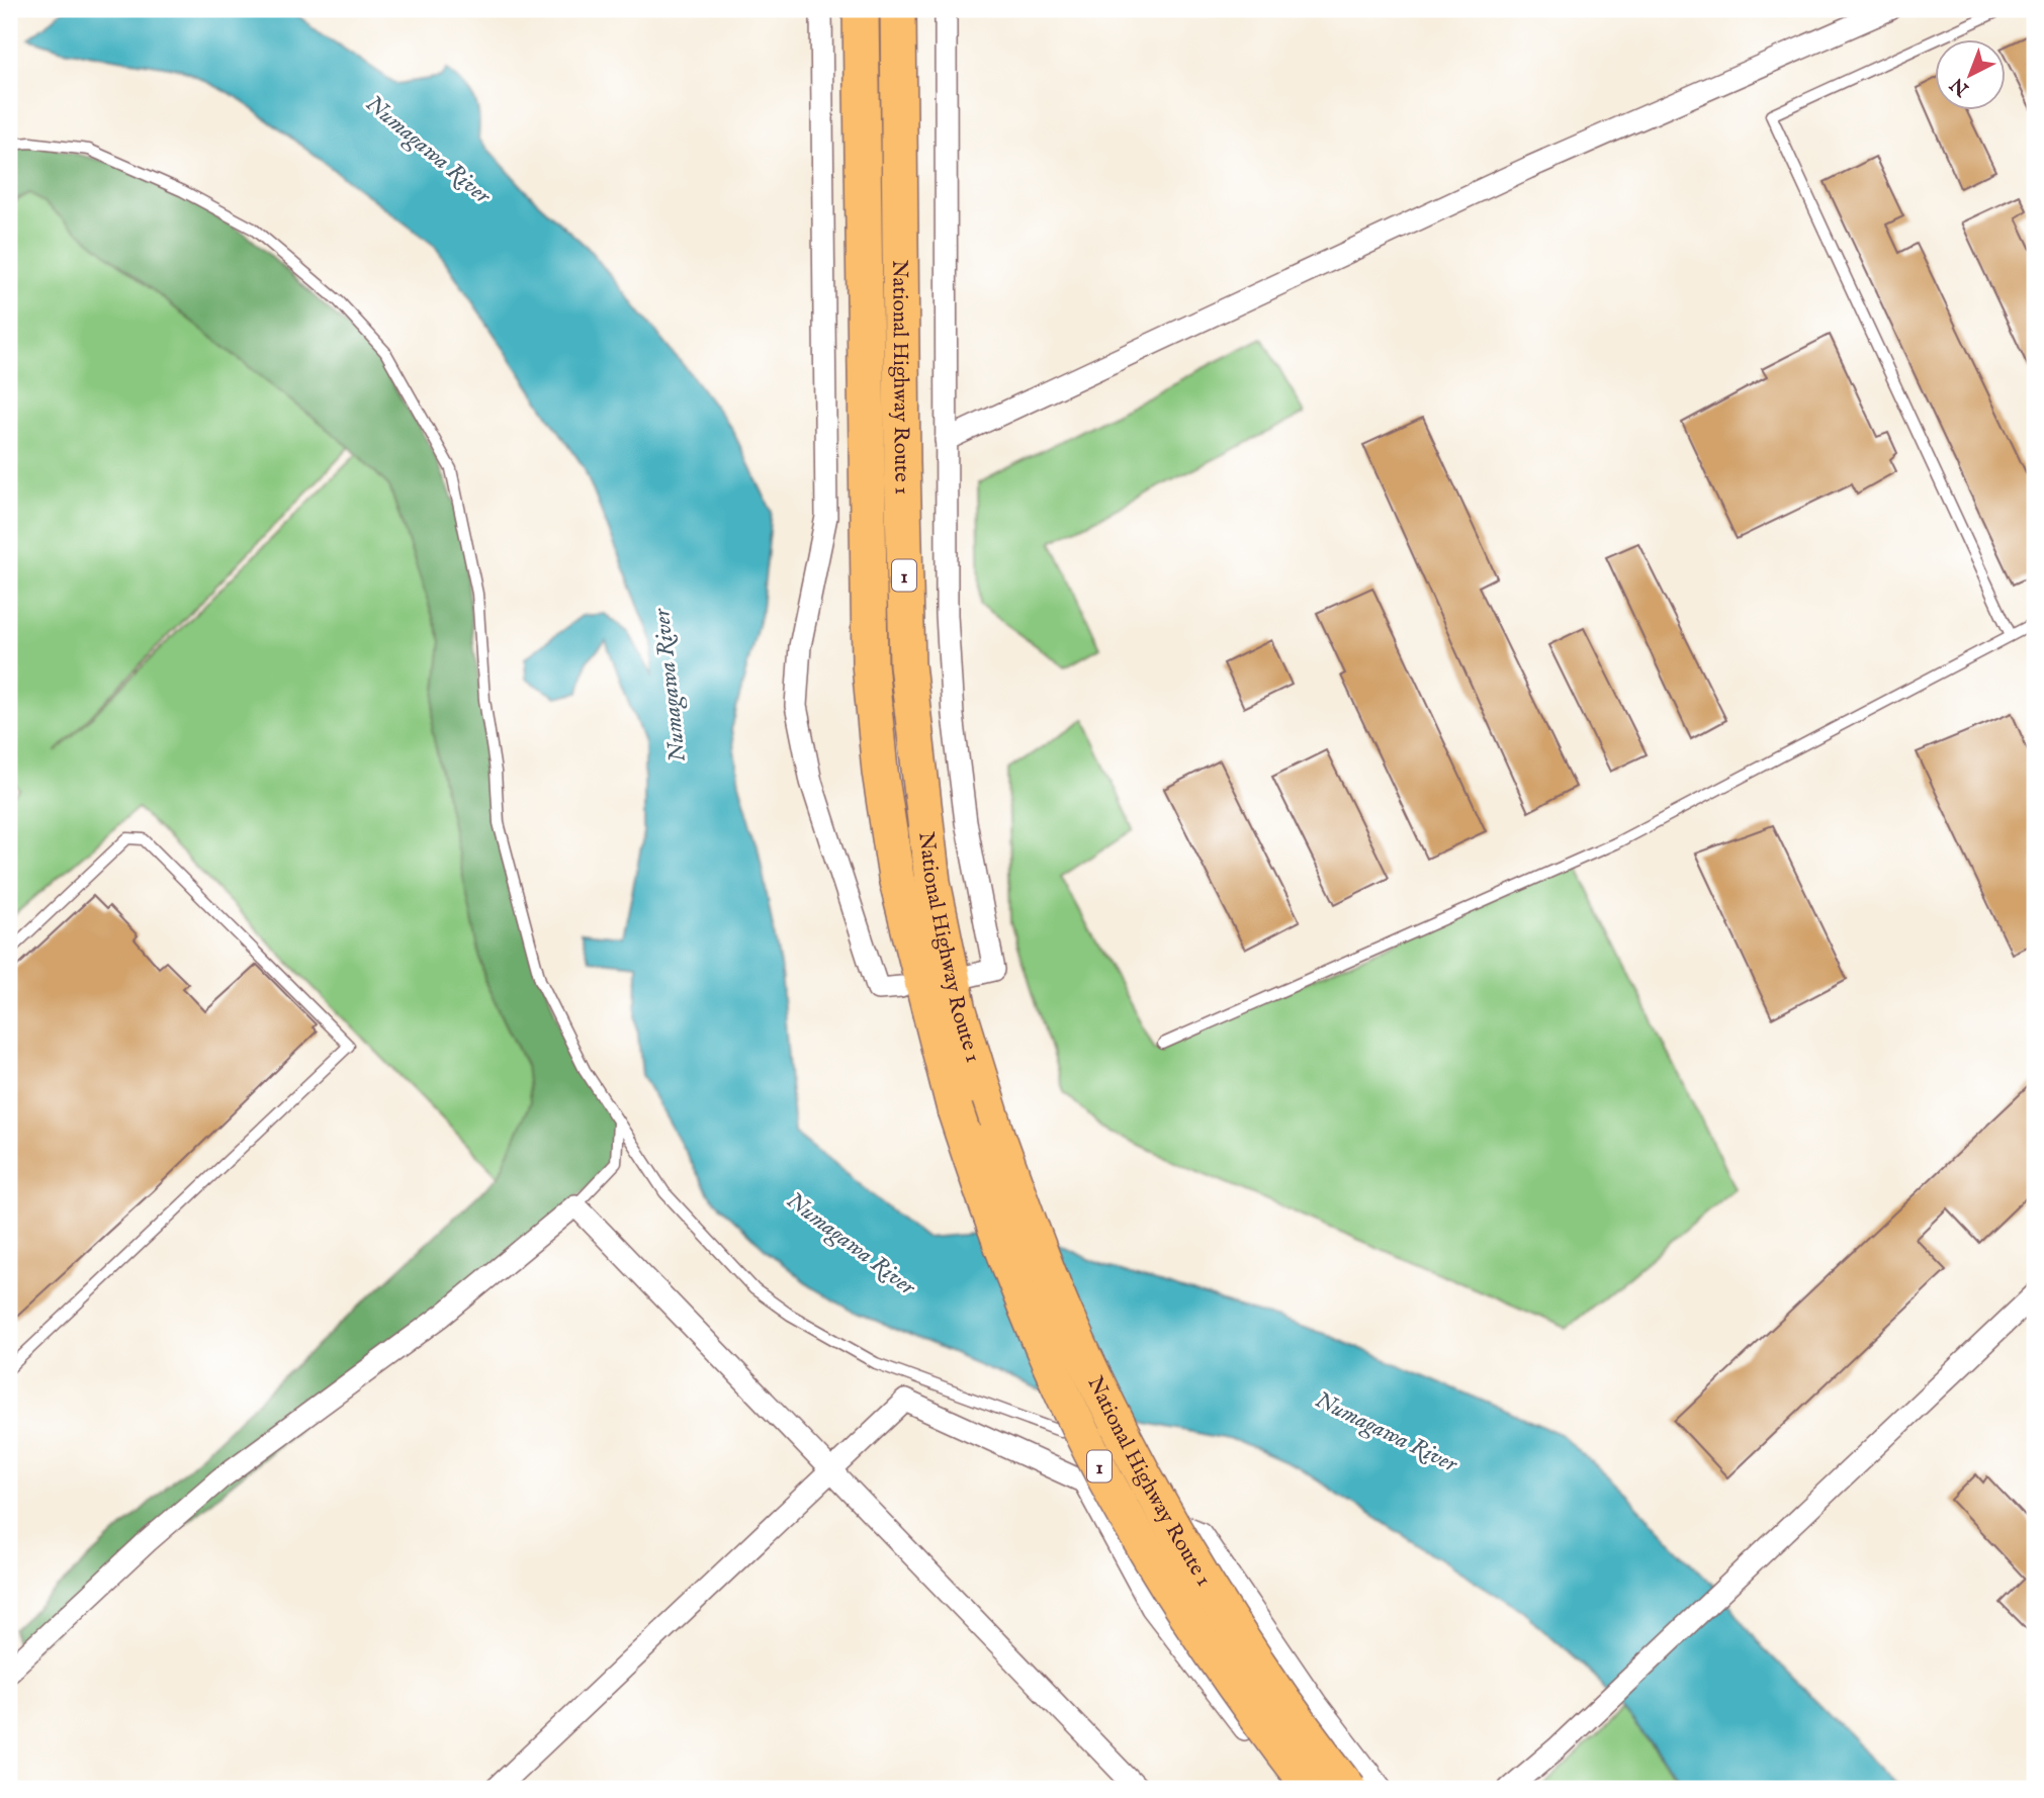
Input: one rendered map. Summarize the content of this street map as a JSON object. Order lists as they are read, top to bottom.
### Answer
{
  "streets": {
    "highway": ["National Highway Route 1", "1"]
  },
  "water": ["Numagawa River"],
  "north": "bottom left"
}
